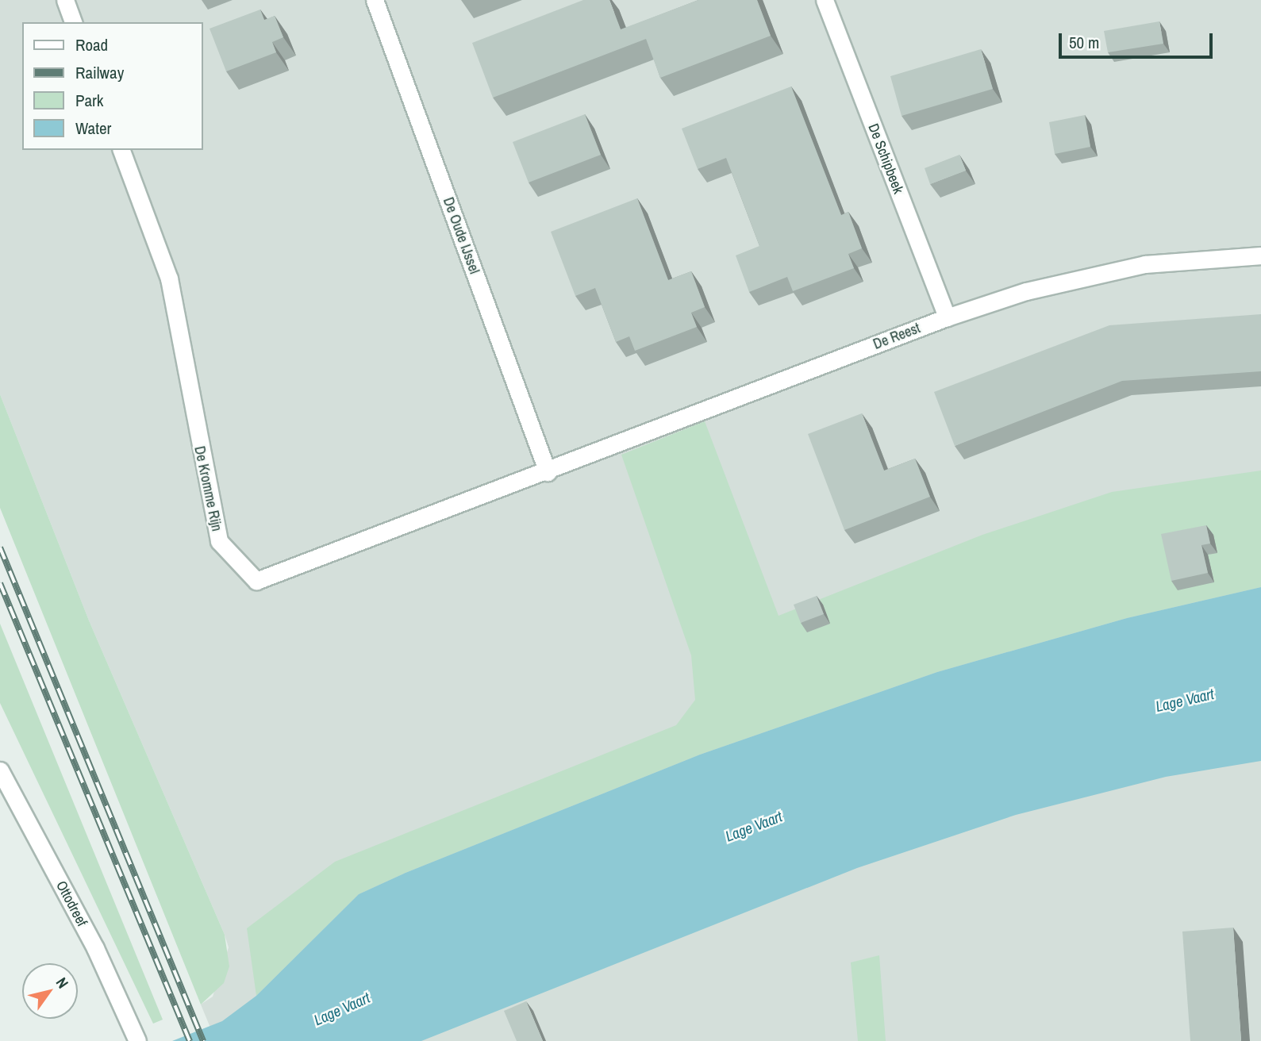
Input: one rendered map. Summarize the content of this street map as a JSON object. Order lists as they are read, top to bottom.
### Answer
{
  "streets": {
    "street": [
      "De Schipbeek",
      "De Oude IJssel",
      "De Reest",
      "De Kromme Rijn",
      "Ottodreef"
    ]
  },
  "crossings": [
    ["De Schipbeek", "De Reest"],
    ["De Oude IJssel", "De Reest"],
    ["De Oude IJssel", "De Kromme Rijn"],
    ["De Reest", "De Kromme Rijn"]
  ],
  "water": ["Lage Vaart"],
  "legend": [
    "Road",
    "Railway",
    "Park",
    "Water"
  ],
  "scale_bar": "50 m",
  "north": "top right"
}
